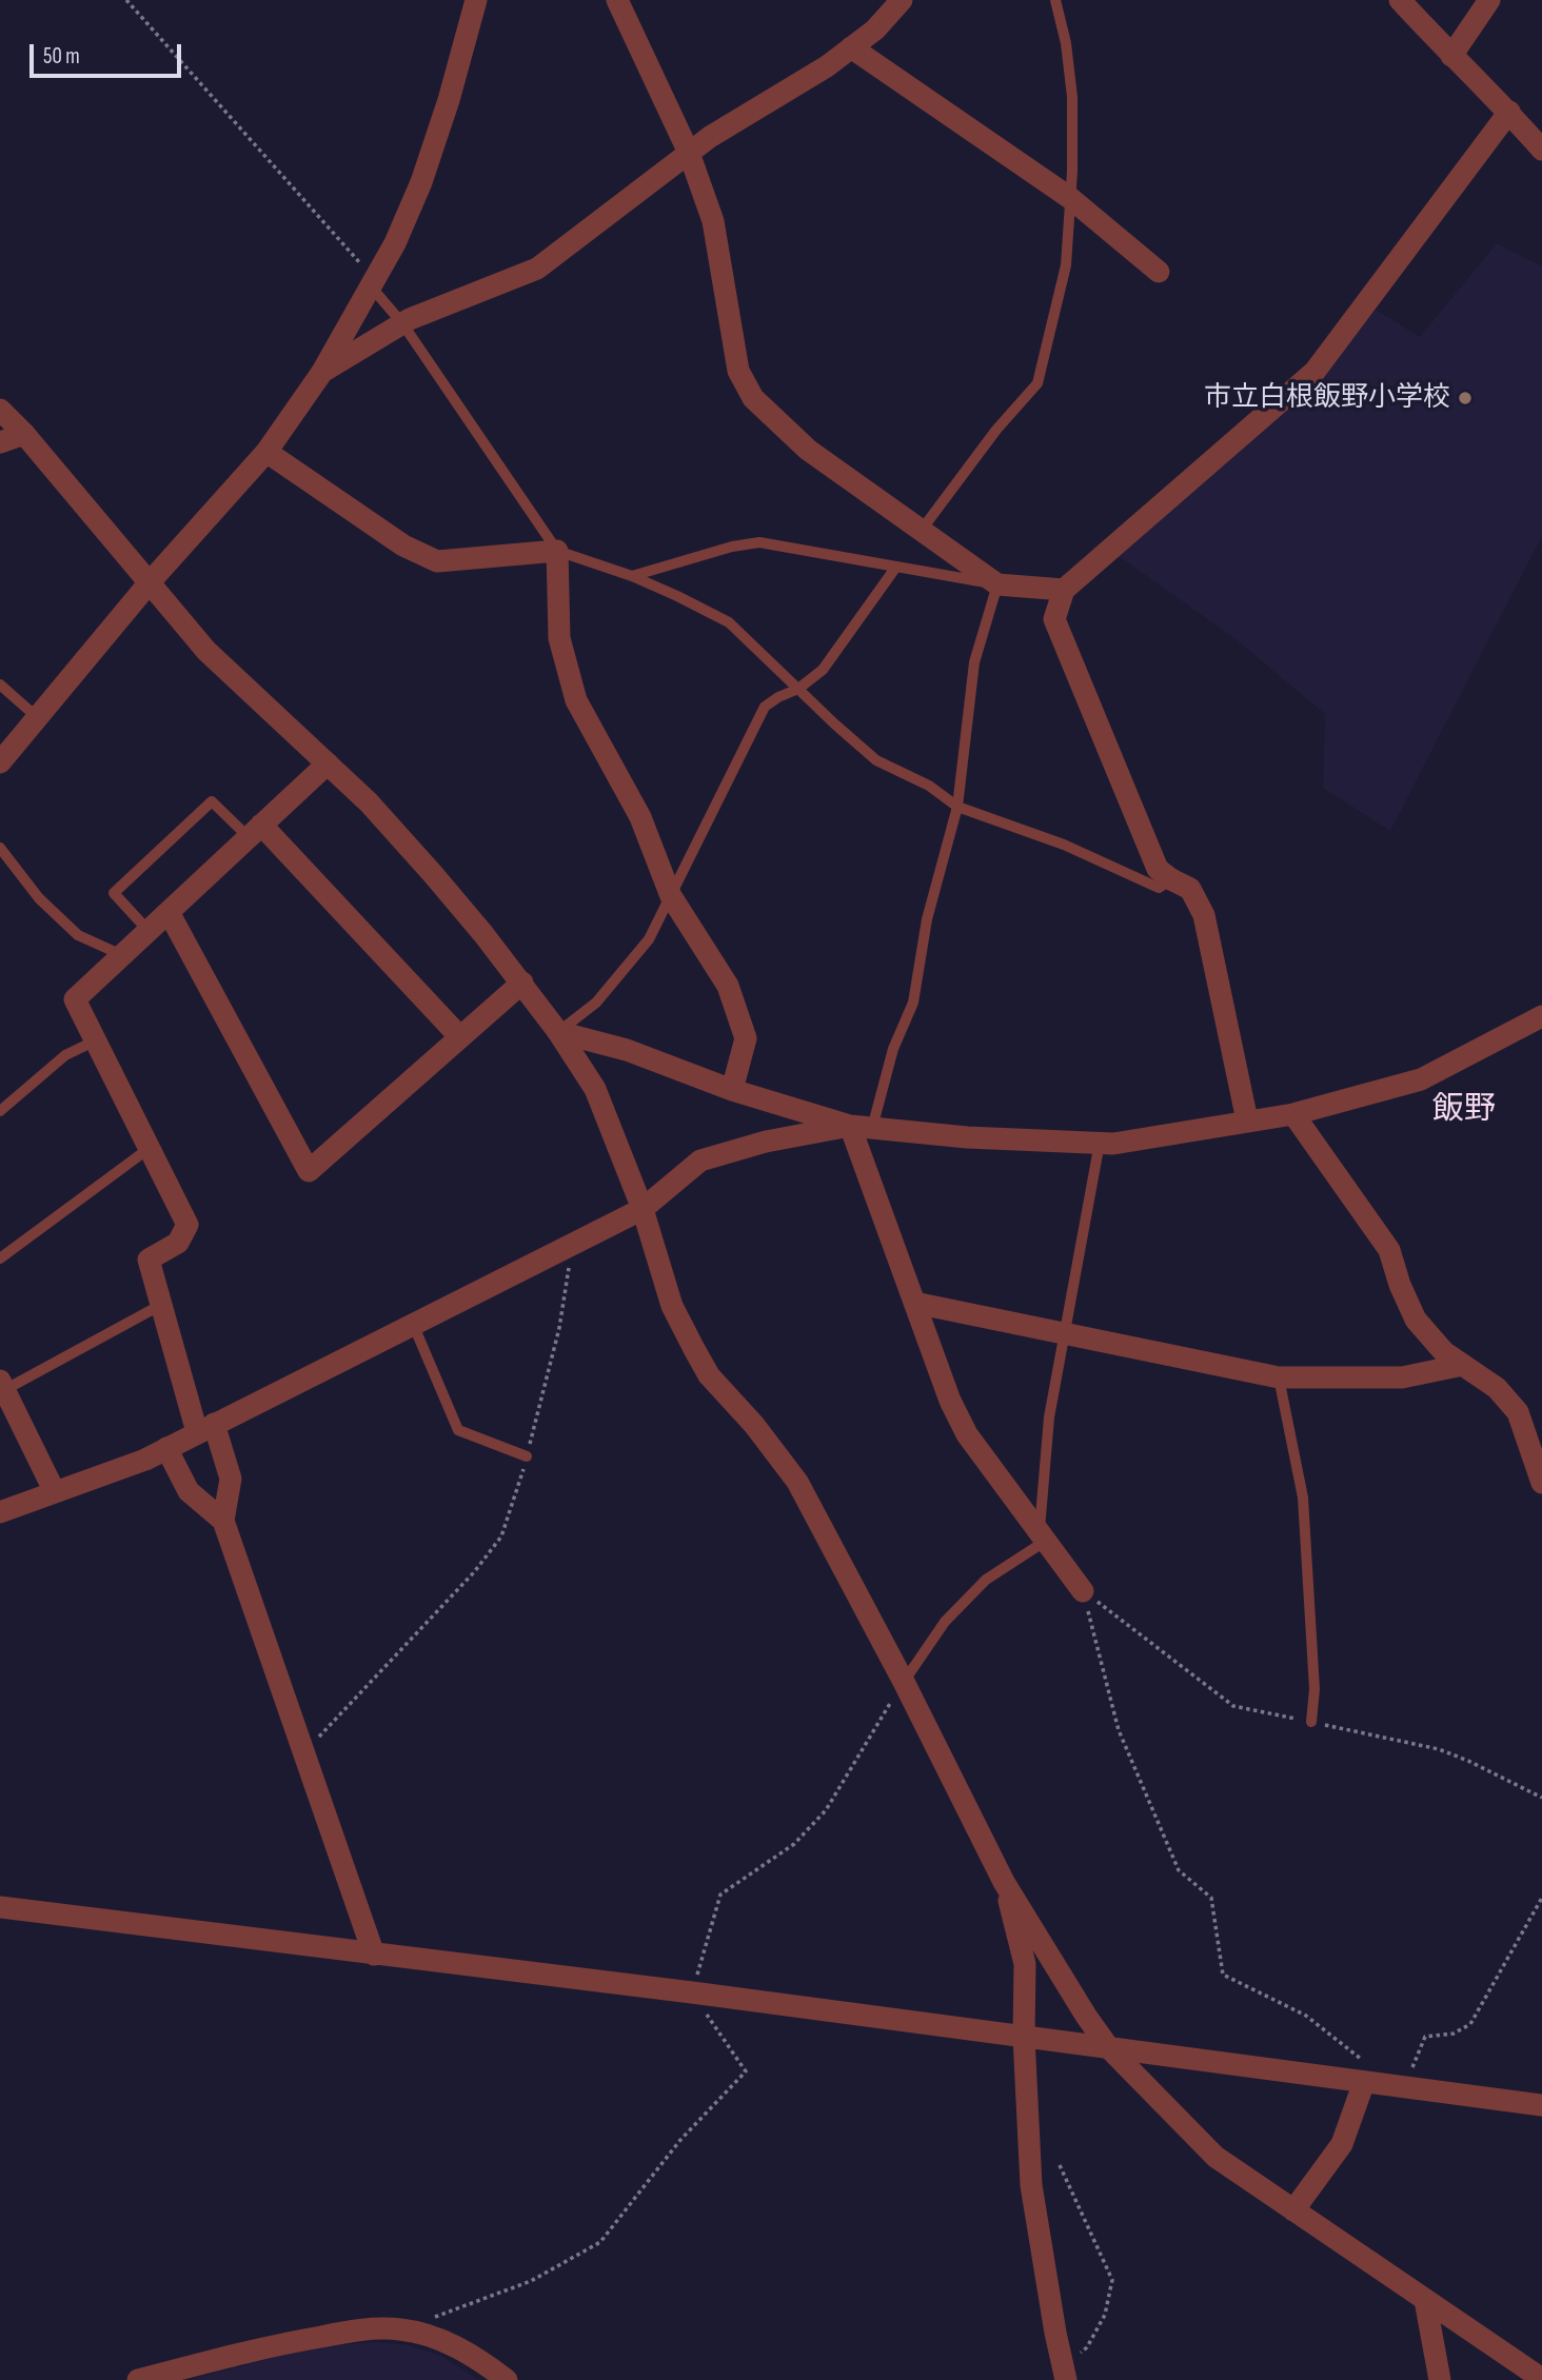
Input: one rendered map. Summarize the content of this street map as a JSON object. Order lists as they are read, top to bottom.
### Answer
{
  "districts": ["飯野"],
  "places": ["市立白根飯野小学校"],
  "scale_bar": "50 m"
}
